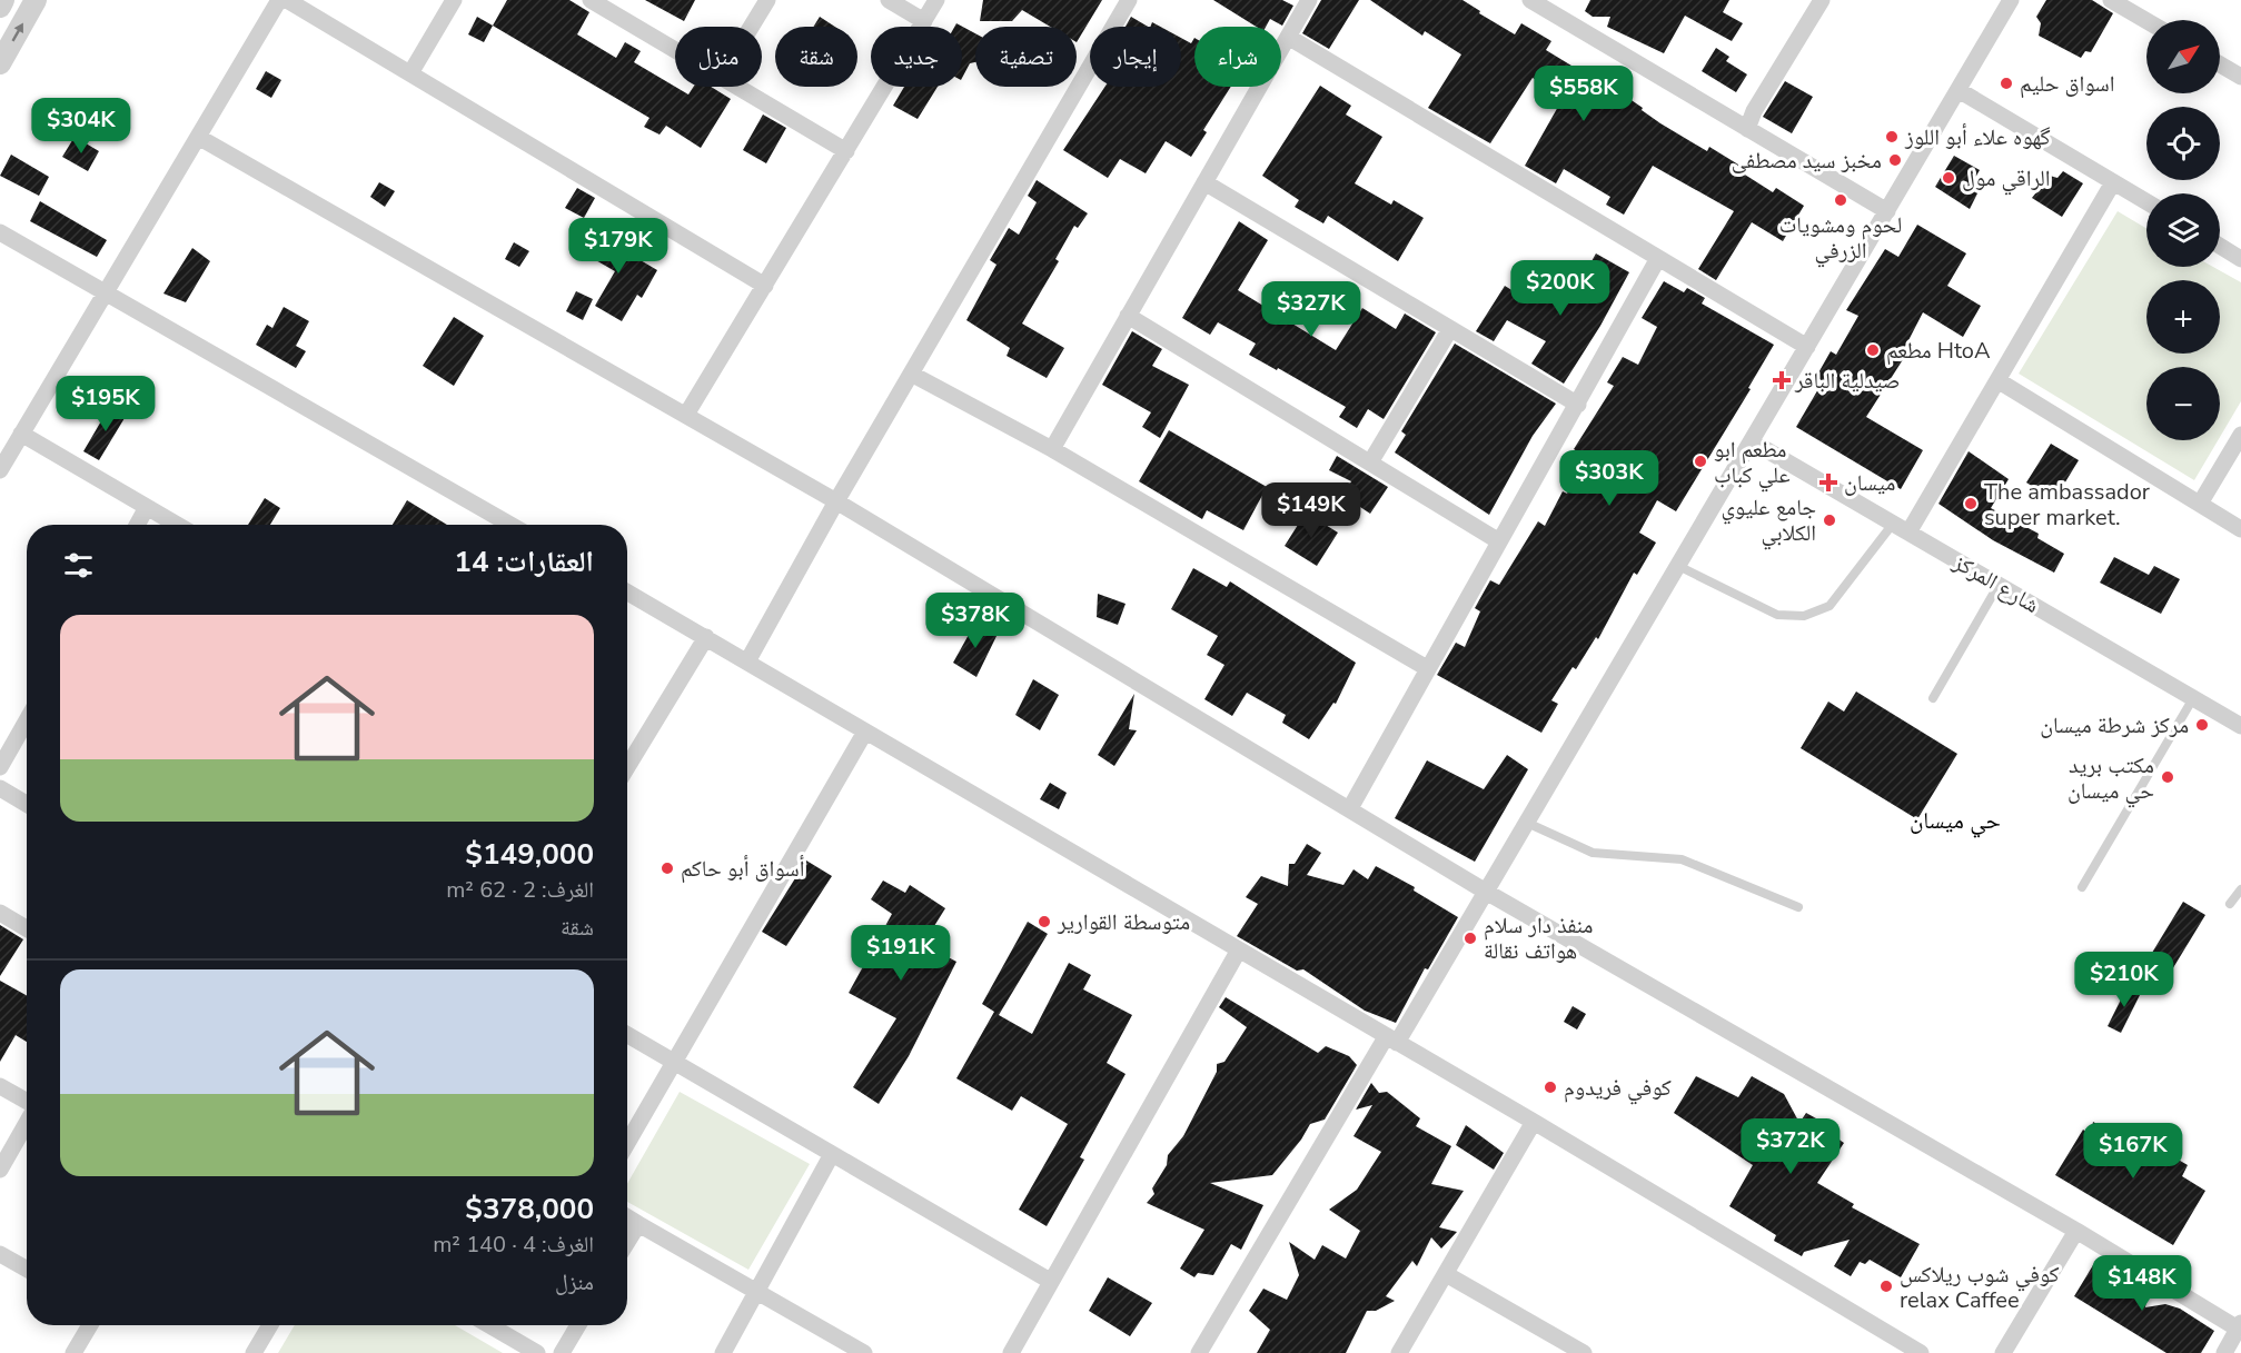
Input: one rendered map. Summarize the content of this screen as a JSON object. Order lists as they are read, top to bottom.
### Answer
{
  "streets": {
    "street": ["شارع المركز"]
  },
  "districts": ["حي ميسان"],
  "places": {
    "other": [
      "اسواق حليم",
      "گهوه علاء أبو اللوز",
      "مخبز سيد مصطفى",
      "الراقي مول",
      "لحوم ومشويات الزرفي",
      "مطعم HtoA",
      "مطعم ابو علي كباب",
      "The ambassador super market.",
      "جامع عليوي الكلابي",
      "مركز شرطة ميسان",
      "مكتب بريد حي ميسان",
      "أسواق أبو حاكم",
      "متوسطة القوارير",
      "منفذ دار سلام هواتف نقالة",
      "كوفي فريدوم",
      "كوفي شوب ريلاكس relax Caffee"
    ],
    "health": ["صيدلية الباقر", "ميسان"]
  },
  "north": "top right",
  "page": {
    "map_buttons": ["+", "−"],
    "chip": [
      "شراء",
      "إيجار",
      "تصفية",
      "جديد",
      "شقة",
      "منزل"
    ],
    "price": [
      "$558K",
      "$304K",
      "$179K",
      "$200K",
      "$327K",
      "$195K",
      "$303K",
      "$149K",
      "$378K",
      "$191K",
      "$210K",
      "$372K",
      "$167K",
      "$148K"
    ],
    "heading": "العقارات: 14",
    "list": [
      {
        "name": "$149,000",
        "note": "الغرف: 2 · 62 m² · شقة"
      },
      {
        "name": "$378,000",
        "note": "الغرف: 4 · 140 m² · منزل"
      }
    ]
  }
}
